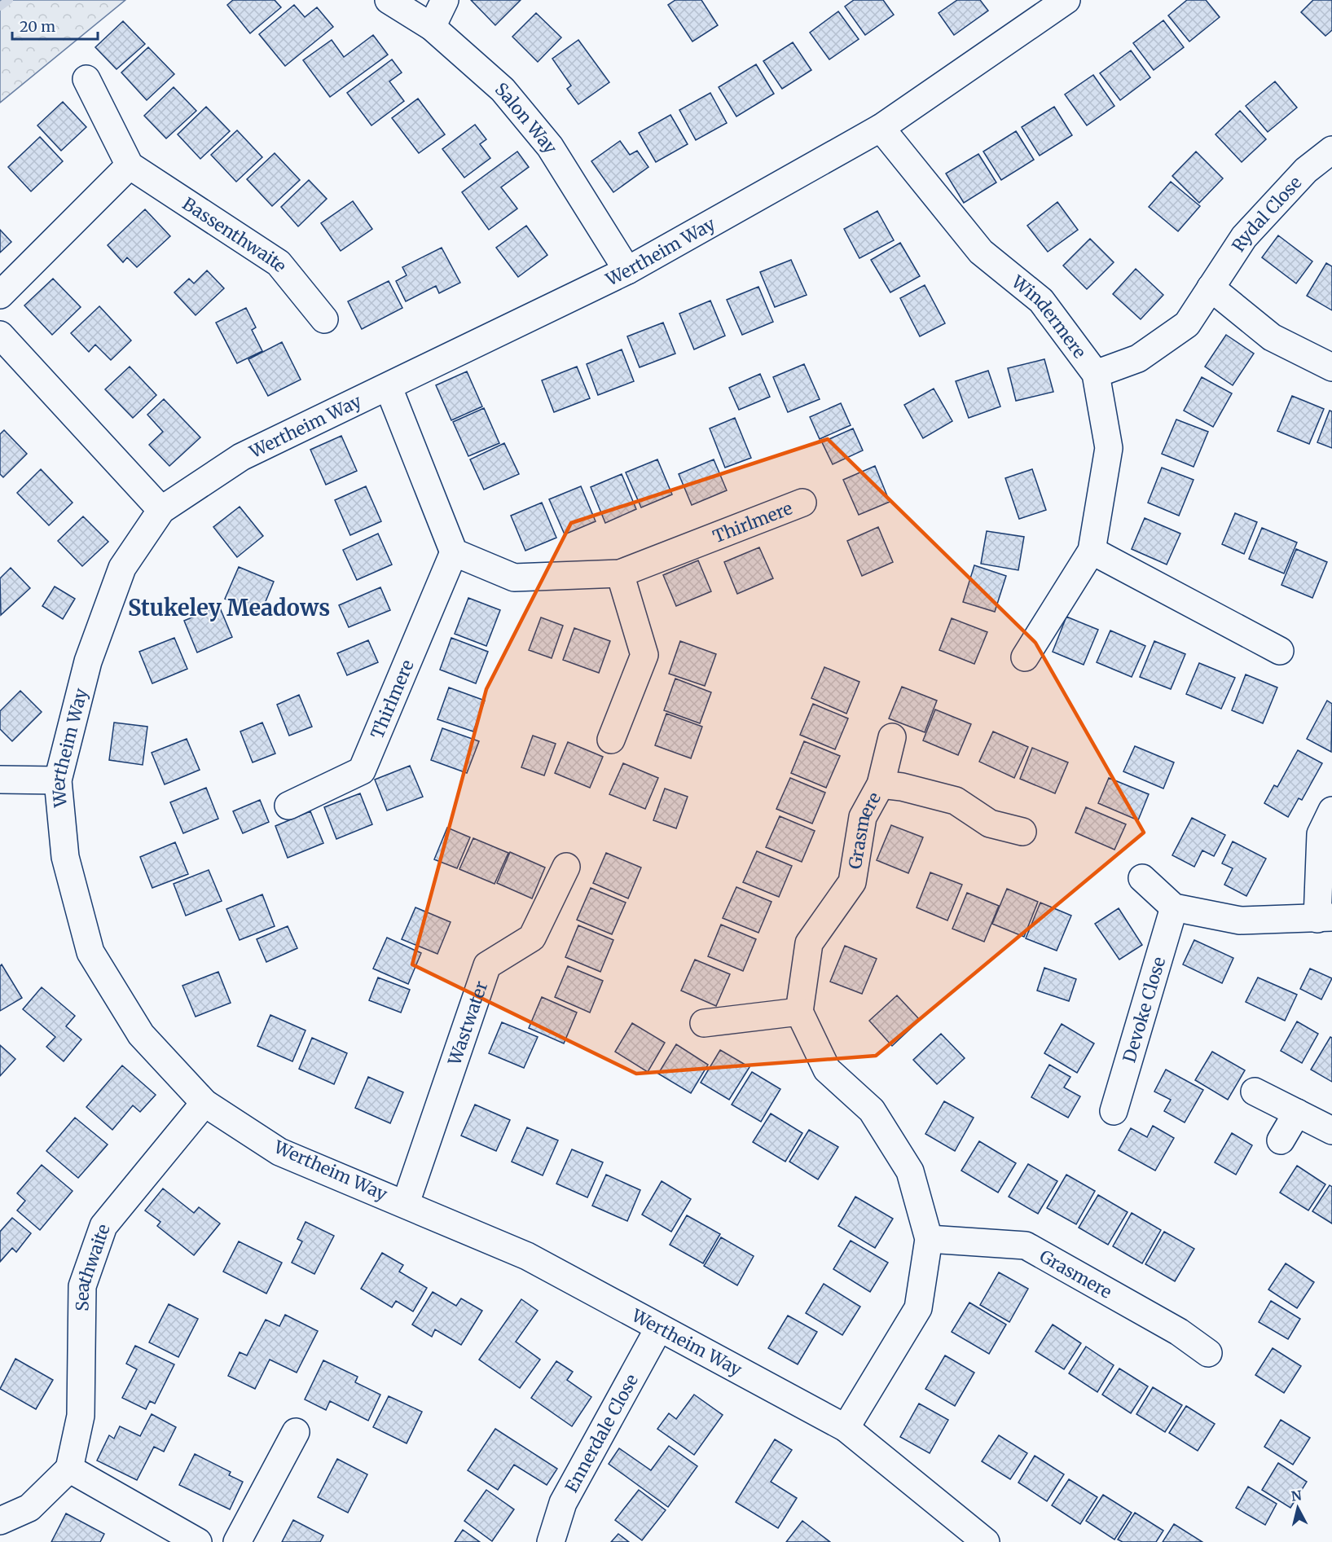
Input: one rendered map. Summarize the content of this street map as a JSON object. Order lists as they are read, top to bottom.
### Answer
{
  "streets": {
    "street": [
      "Salon Way",
      "Rydal Close",
      "Bassenthwaite",
      "Wertheim Way",
      "Windermere",
      "Thirlmere",
      "Grasmere",
      "Devoke Close",
      "Wastwater",
      "Seathwaite",
      "Ennerdale Close"
    ]
  },
  "crossings": [
    ["Salon Way", "Wertheim Way"],
    ["Rydal Close", "Windermere"],
    ["Wertheim Way", "Windermere"],
    ["Wertheim Way", "Wastwater"],
    ["Wertheim Way", "Seathwaite"],
    ["Wertheim Way", "Ennerdale Close"]
  ],
  "districts": ["Stukeley Meadows"],
  "scale_bar": "20 m",
  "north": "top"
}
